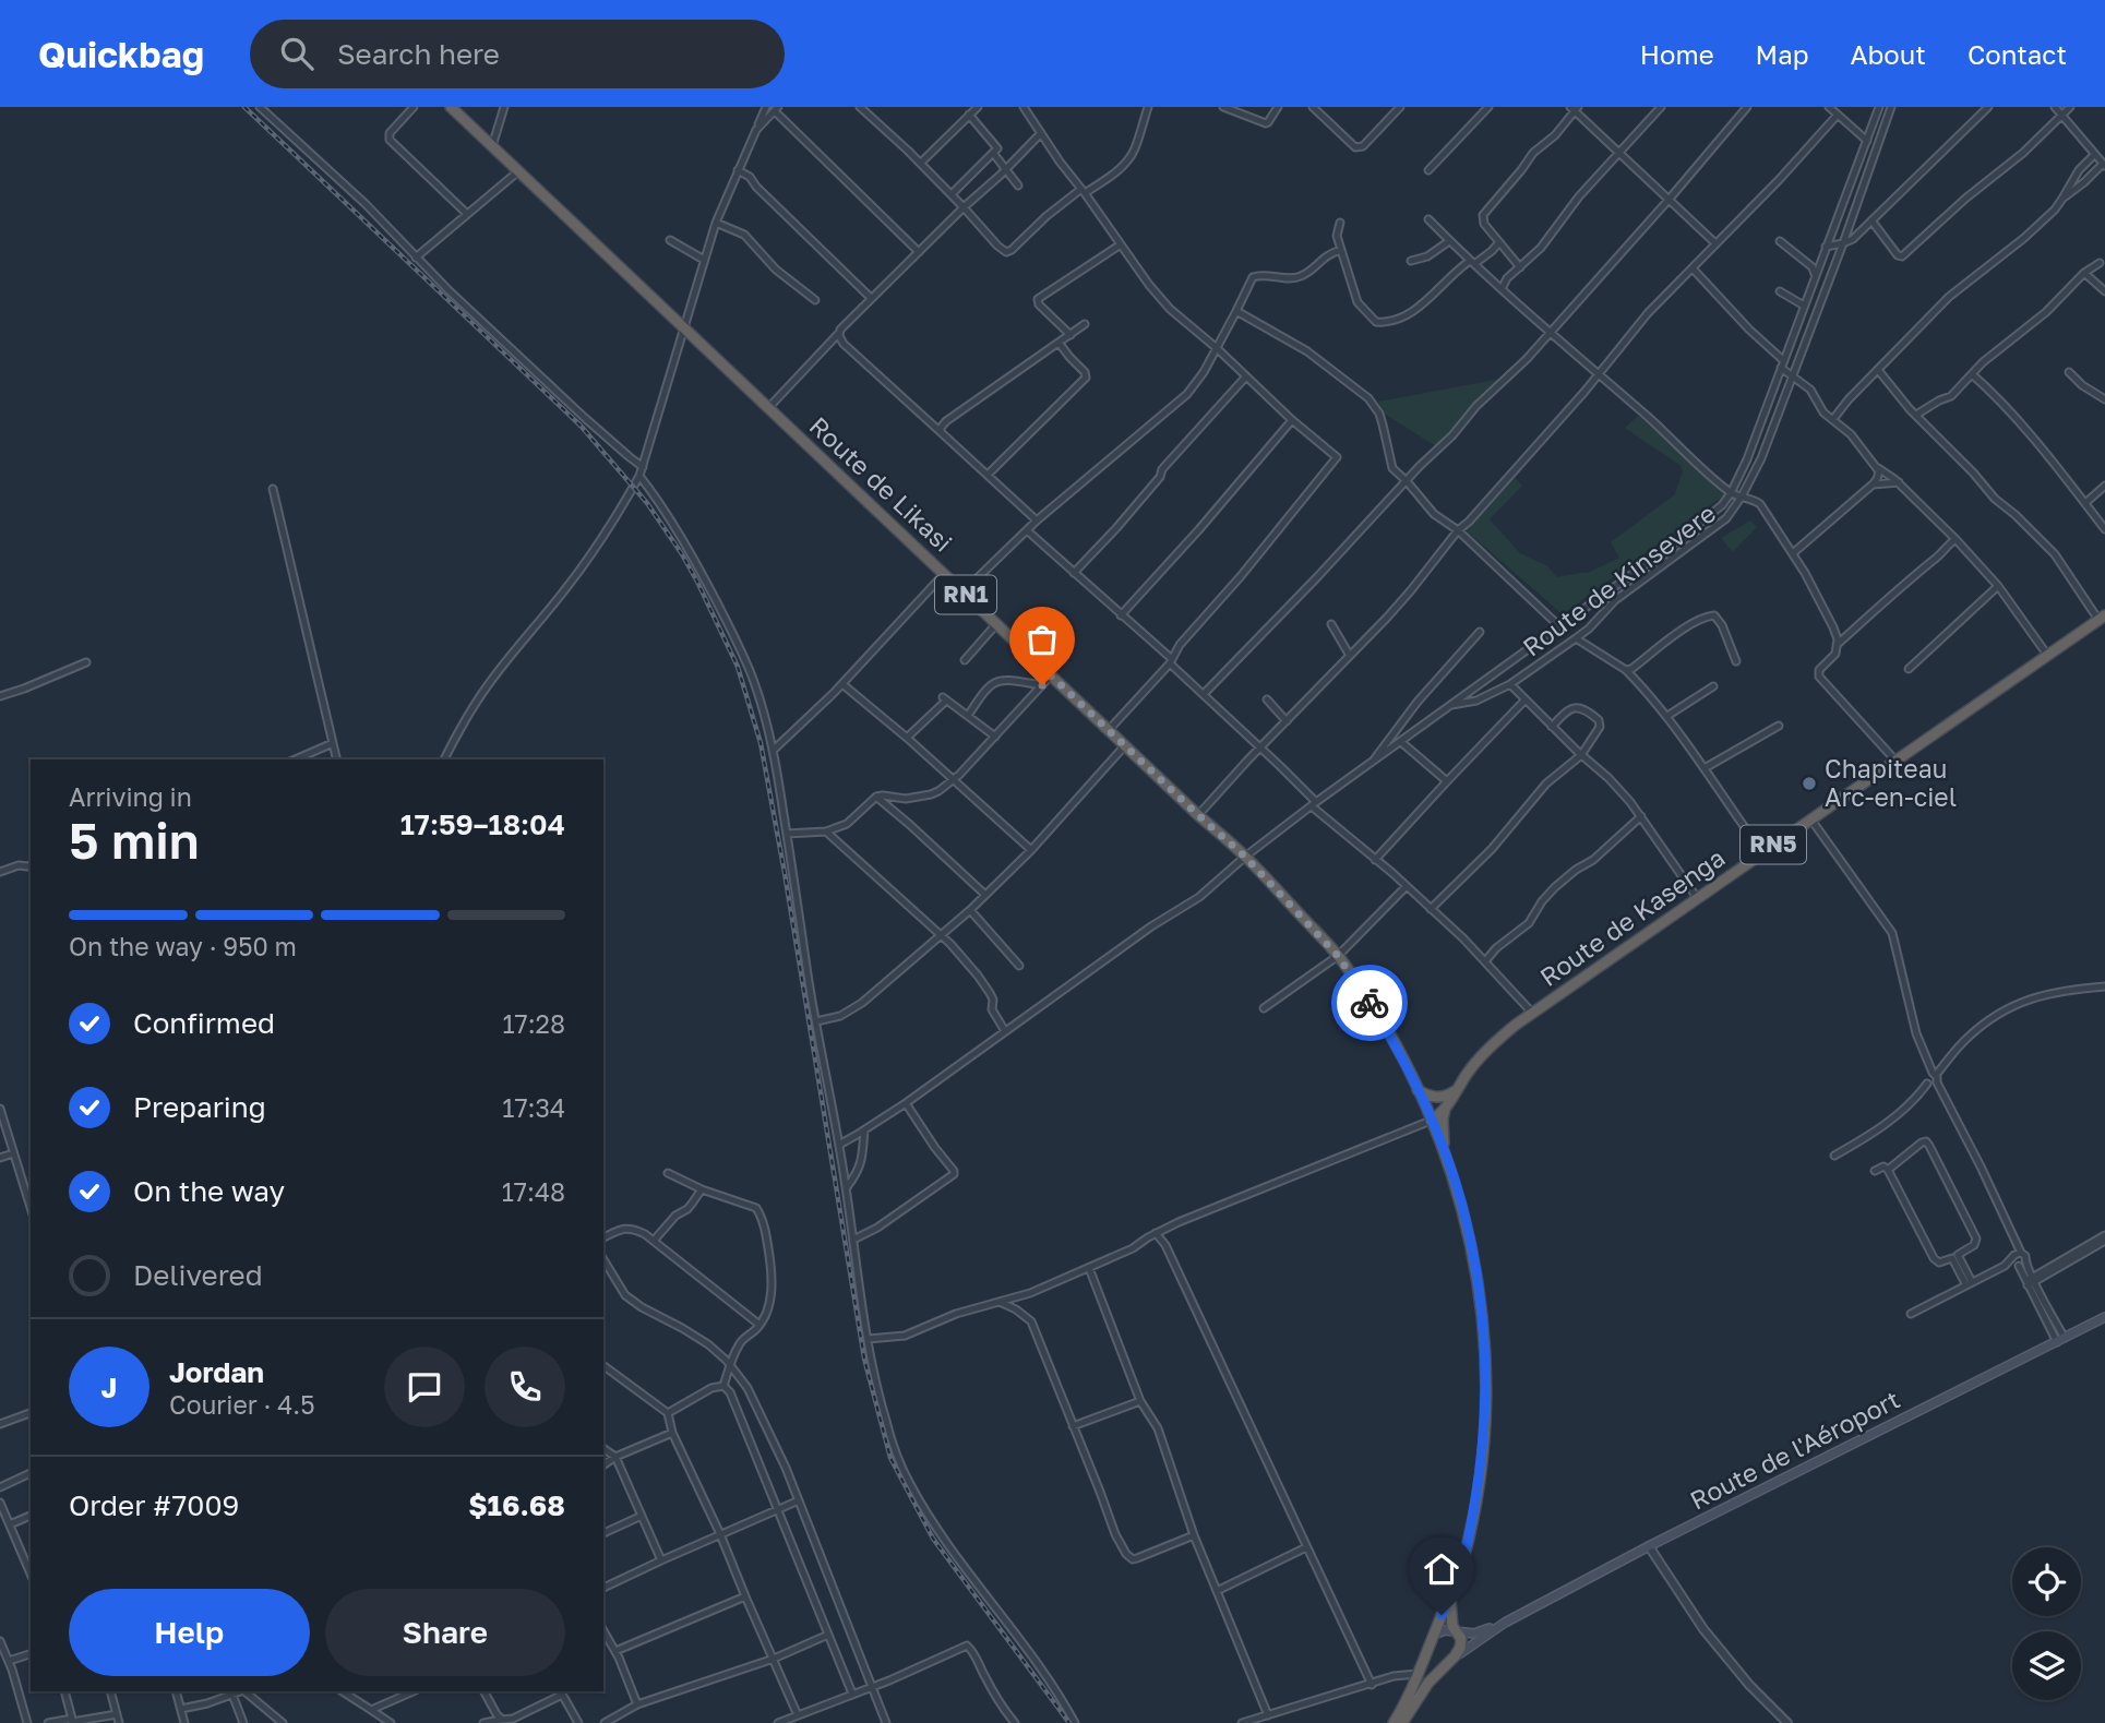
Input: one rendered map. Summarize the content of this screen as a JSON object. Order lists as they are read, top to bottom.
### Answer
{
  "streets": {
    "highway": [
      "Route de Likasi",
      "RN1",
      "RN5",
      "Route de Kasenga"
    ],
    "main road": ["Route de l'Aéroport"],
    "street": ["Route de Kinsevere"]
  },
  "crossings": [
    ["Route de Likasi", "Route de Kinsevere"],
    ["Route de Likasi", "RN1"],
    ["Route de Likasi", "Route de Kasenga"],
    ["RN1", "Route de Kasenga"],
    ["RN1", "Route de l'Aéroport"]
  ],
  "places": ["Chapiteau Arc-en-ciel"],
  "page": {
    "header": "Quickbag",
    "search": "Search here",
    "nav": [
      "Home",
      "Map",
      "About",
      "Contact"
    ],
    "heading": ["5 min", "Arriving in", "17:59–18:04"],
    "panel": [
      "Jordan",
      "Courier · 4.5",
      "Order #7009",
      "$16.68"
    ],
    "bar": "On the way · 950 m",
    "list": [
      ["Confirmed", "17:28"],
      ["Preparing", "17:34"],
      ["On the way", "17:48"],
      "Delivered"
    ],
    "round": "J",
    "buttons": ["Help", "Share"]
  }
}
